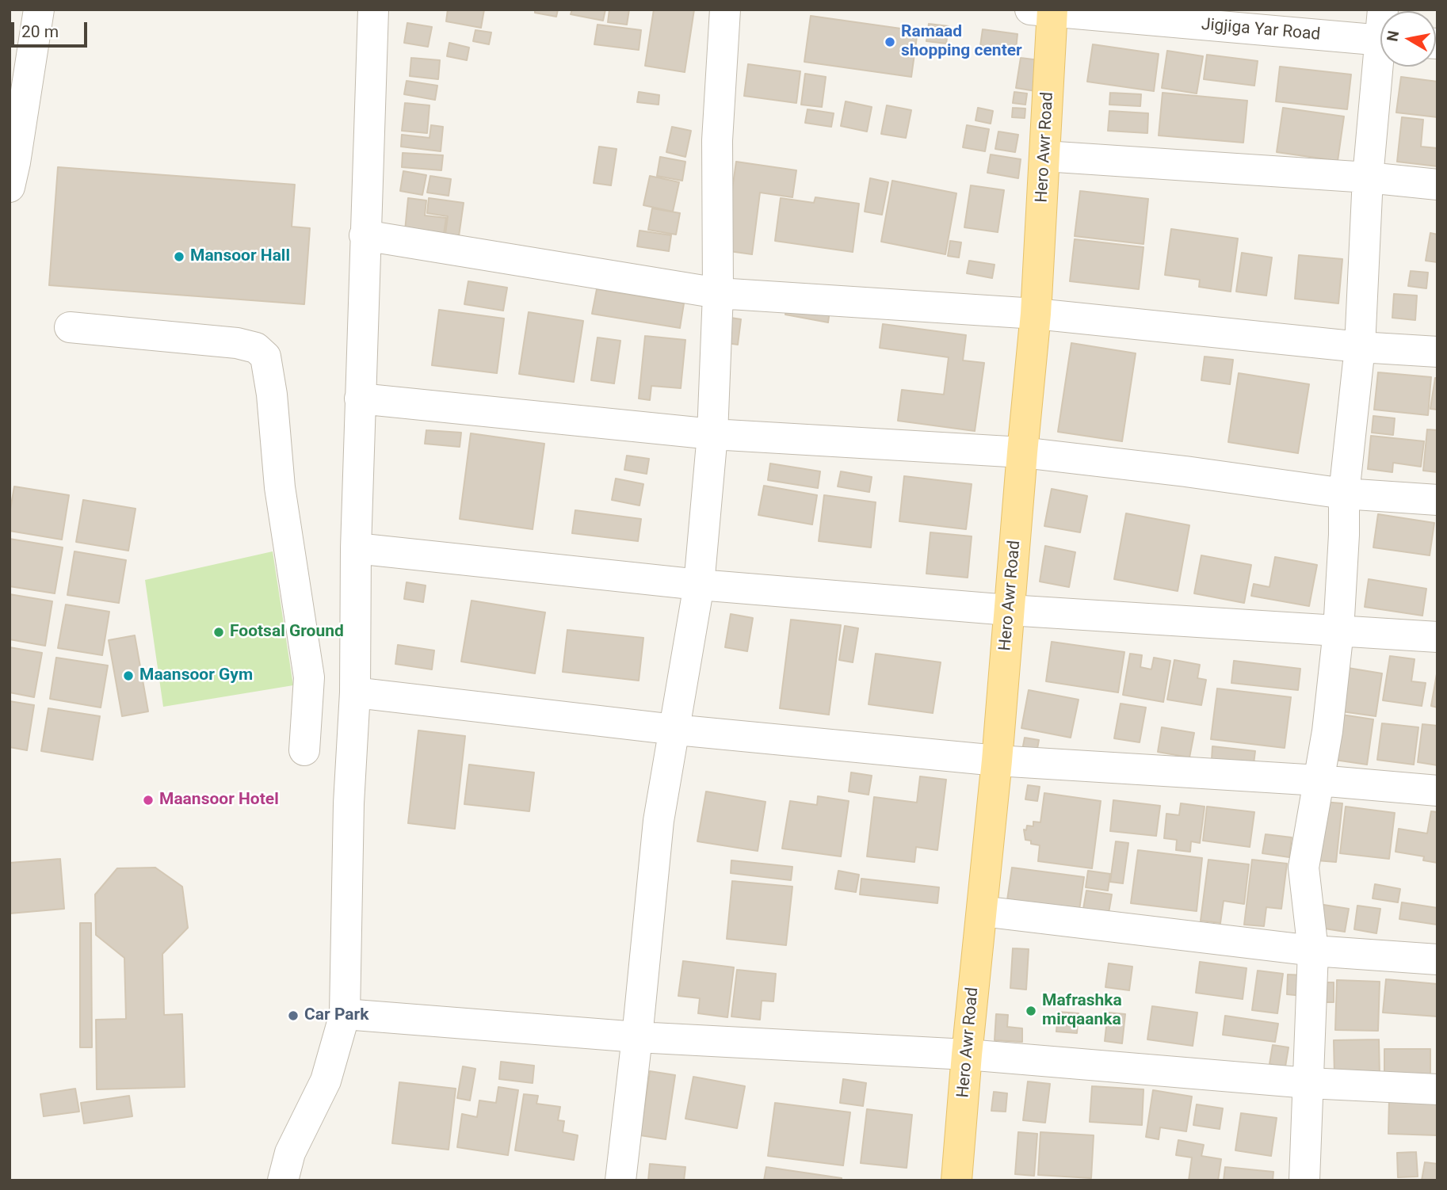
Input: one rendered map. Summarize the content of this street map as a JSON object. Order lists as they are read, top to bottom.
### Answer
{
  "streets": {
    "main road": ["Hero Awr Road"],
    "street": ["Jigjiga Yar Road"]
  },
  "crossings": [
    ["Jigjiga Yar Road", "Hero Awr Road"]
  ],
  "places": [
    "Ramaad shopping center",
    "Mansoor Hall",
    "Footsal Ground",
    "Maansoor Gym",
    "Maansoor Hotel",
    "Mafrashka mirqaanka",
    "Car Park"
  ],
  "scale_bar": "20 m",
  "north": "left"
}
